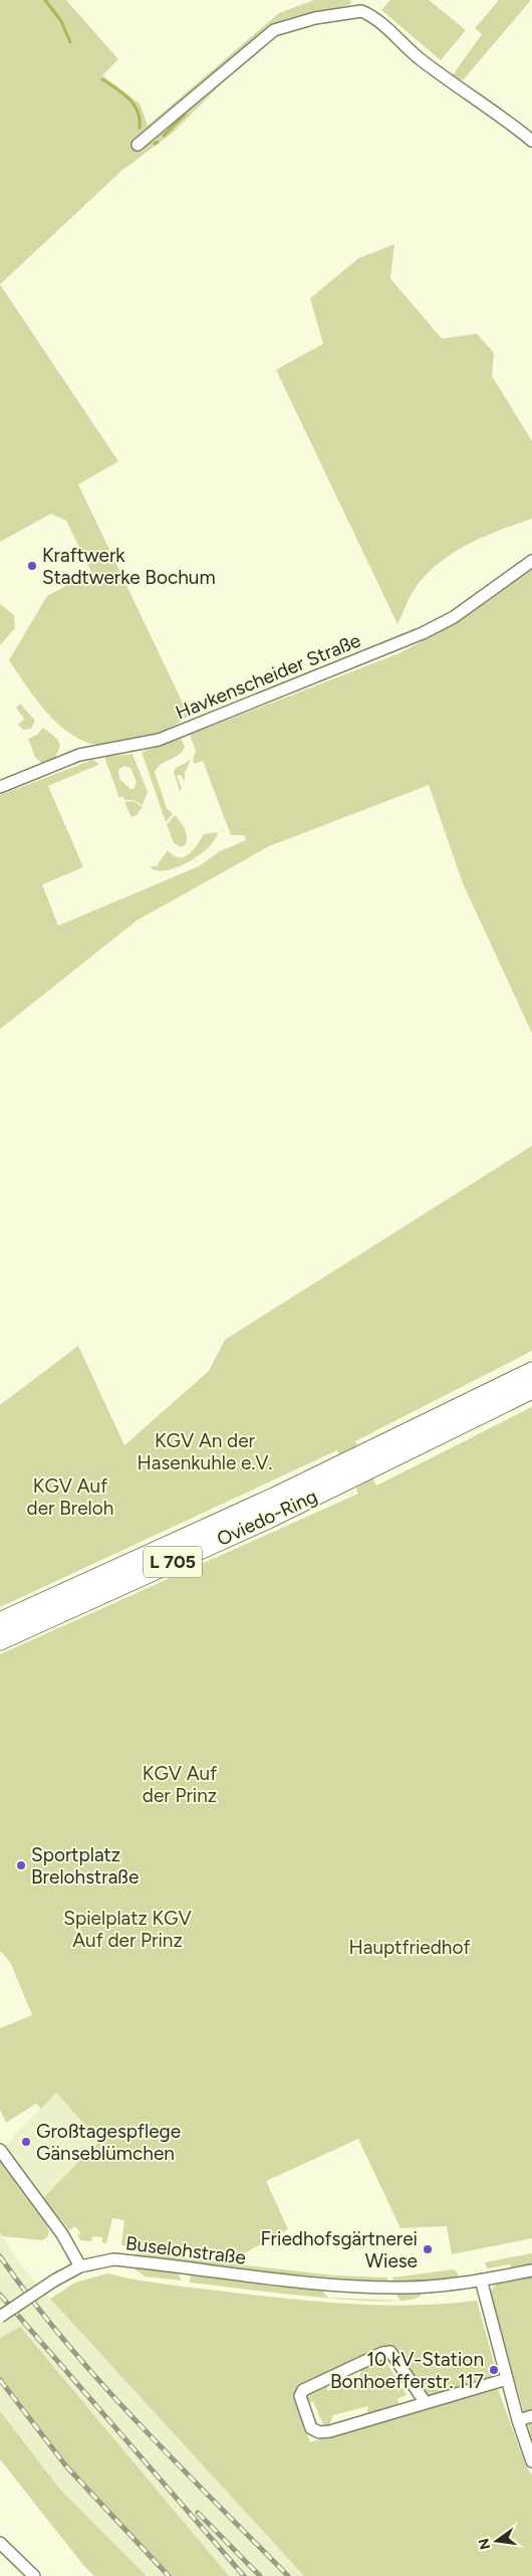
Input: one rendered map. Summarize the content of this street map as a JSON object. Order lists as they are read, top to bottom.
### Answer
{
  "streets": {
    "highway": ["Oviedo-Ring", "L 705"],
    "street": ["Havkenscheider Straße", "Buselohstraße"]
  },
  "parks": [
    "KGV An der Hasenkuhle e.V.",
    "KGV Auf der Breloh",
    "KGV Auf der Prinz",
    "Spielplatz KGV Auf der Prinz",
    "Hauptfriedhof"
  ],
  "places": [
    "Kraftwerk Stadtwerke Bochum",
    "Sportplatz Brelohstraße",
    "Großtagespflege Gänseblümchen",
    "Friedhofsgärtnerei Wiese",
    "10 kV-Station Bonhoefferstr. 117"
  ],
  "north": "left"
}
